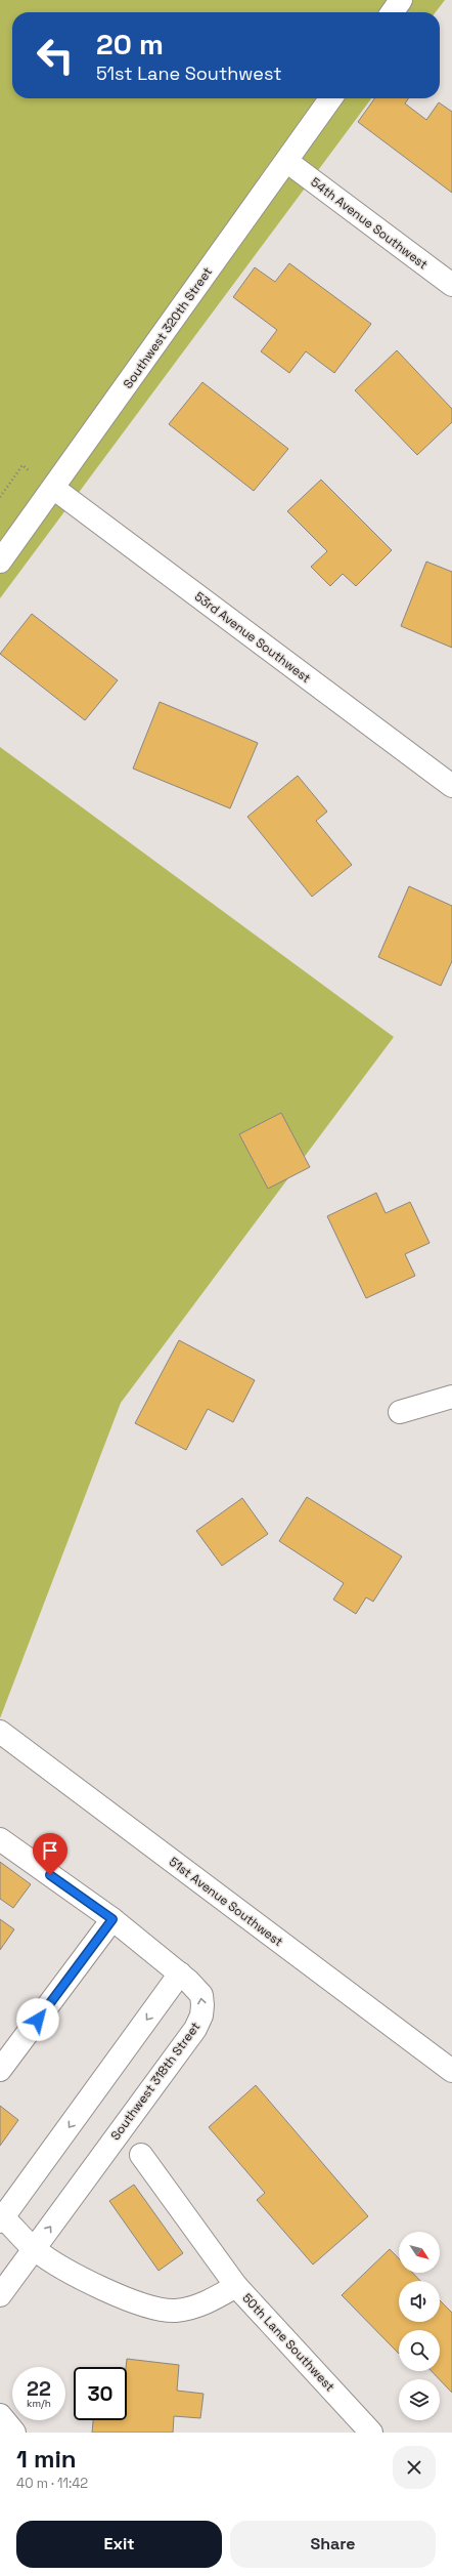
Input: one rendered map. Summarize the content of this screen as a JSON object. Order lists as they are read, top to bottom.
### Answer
{
  "streets": {
    "street": [
      "54th Avenue Southwest",
      "Southwest 320th Street",
      "53rd Avenue Southwest",
      "51st Avenue Southwest",
      "Southwest 318th Street",
      "50th Lane Southwest"
    ]
  },
  "crossings": [
    ["54th Avenue Southwest", "Southwest 320th Street"],
    ["Southwest 320th Street", "53rd Avenue Southwest"],
    ["Southwest 318th Street", "50th Lane Southwest"]
  ],
  "north": "bottom right",
  "page": {
    "turn": ["20 m", "51st Lane Southwest"],
    "speed": "22 km/h",
    "limit": "30",
    "heading": ["1 min", "40 m · 11:42"],
    "buttons": ["Exit", "Share"]
  }
}
